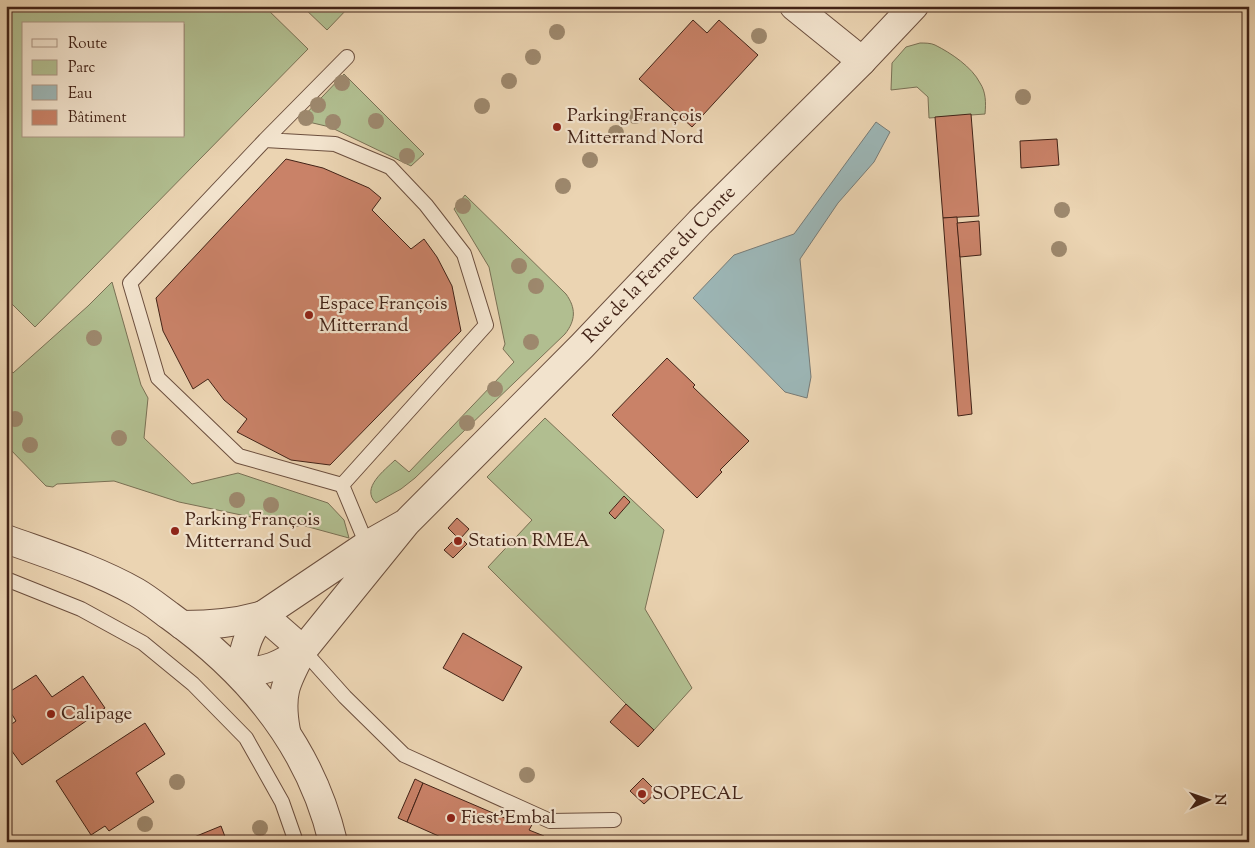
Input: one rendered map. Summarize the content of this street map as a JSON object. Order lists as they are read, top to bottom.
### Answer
{
  "streets": {
    "street": ["Rue de la Ferme du Conte"]
  },
  "places": [
    "Parking François Mitterrand Nord",
    "Espace François Mitterrand",
    "Parking François Mitterrand Sud",
    "Station RMEA",
    "Calipage",
    "SOPECAL",
    "Fiest'Embal"
  ],
  "legend": [
    "Route",
    "Parc",
    "Eau",
    "Bâtiment"
  ],
  "north": "right"
}
